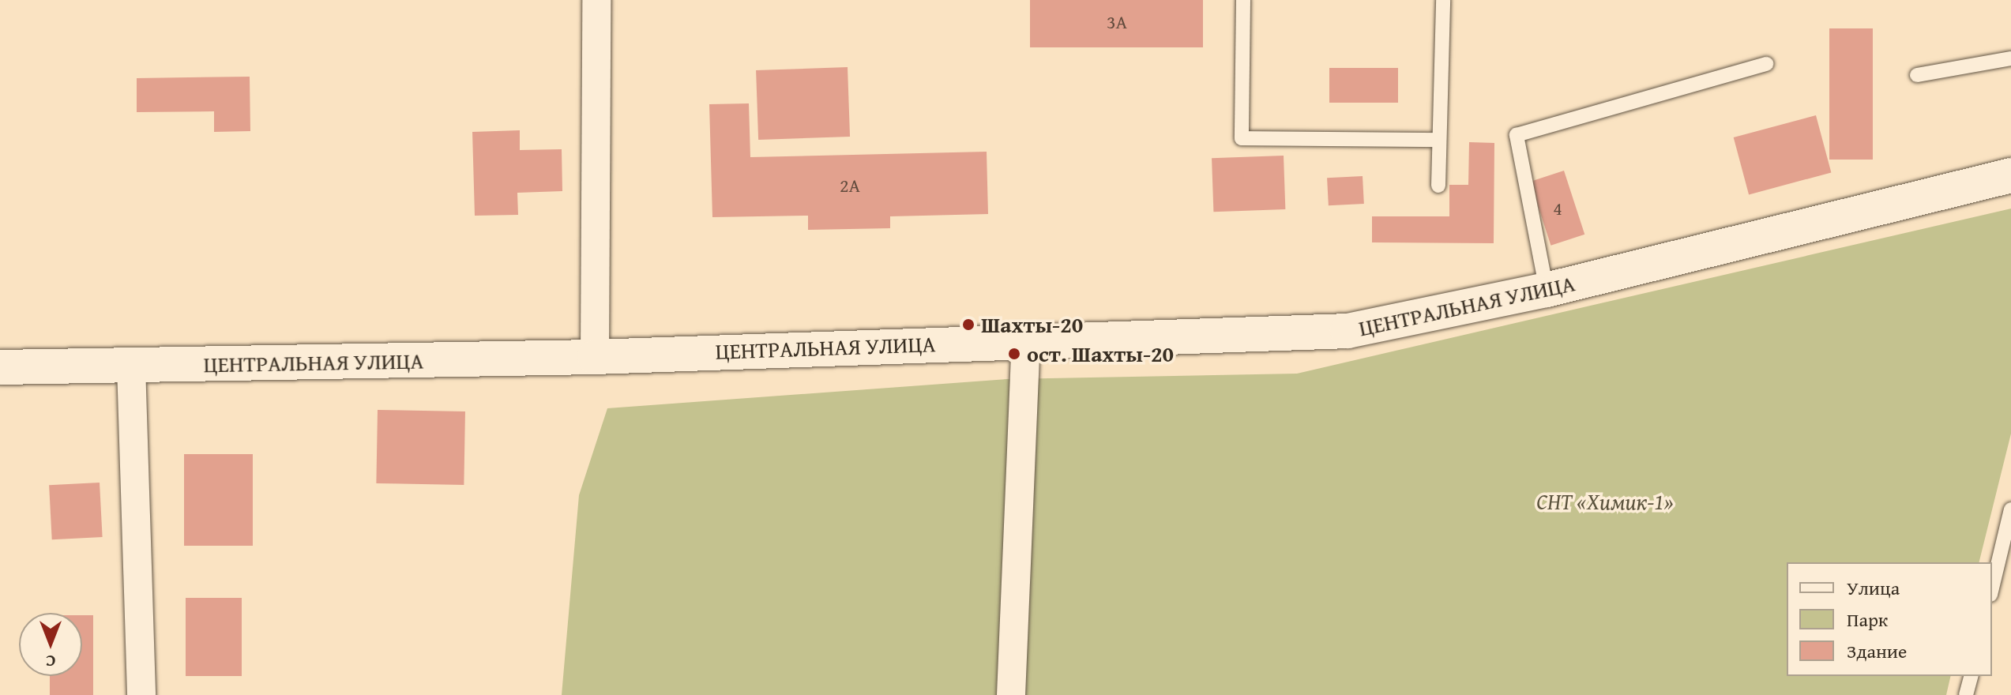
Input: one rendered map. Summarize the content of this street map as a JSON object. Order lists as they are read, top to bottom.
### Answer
{
  "streets": {
    "street": ["ЦЕНТРАЛЬНАЯ УЛИЦА"]
  },
  "parks": ["СНТ «Химик-1»"],
  "places": ["Шахты-20", "ост. Шахты-20"],
  "house_numbers": ["3А", "2А", "4"],
  "legend": ["Улица", "Парк", "Здание"],
  "north": "bottom"
}
